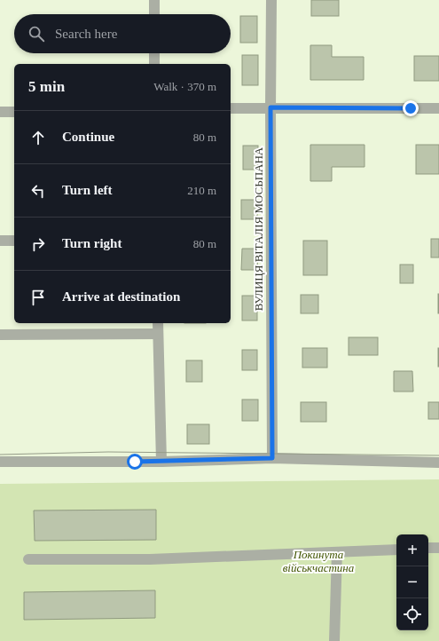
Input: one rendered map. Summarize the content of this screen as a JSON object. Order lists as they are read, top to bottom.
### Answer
{
  "streets": {
    "street": ["ВУЛИЦЯ ВІТАЛІЯ МОСЬПАНА"]
  },
  "parks": ["Покинута військчастина"],
  "page": {
    "search": "Search here",
    "heading": ["5 min", "Walk · 370 m"],
    "list": [
      ["Continue", "80 m"],
      ["Turn left", "210 m"],
      ["Turn right", "80 m"],
      "Arrive at destination"
    ],
    "map_buttons": ["+", "−"]
  }
}
